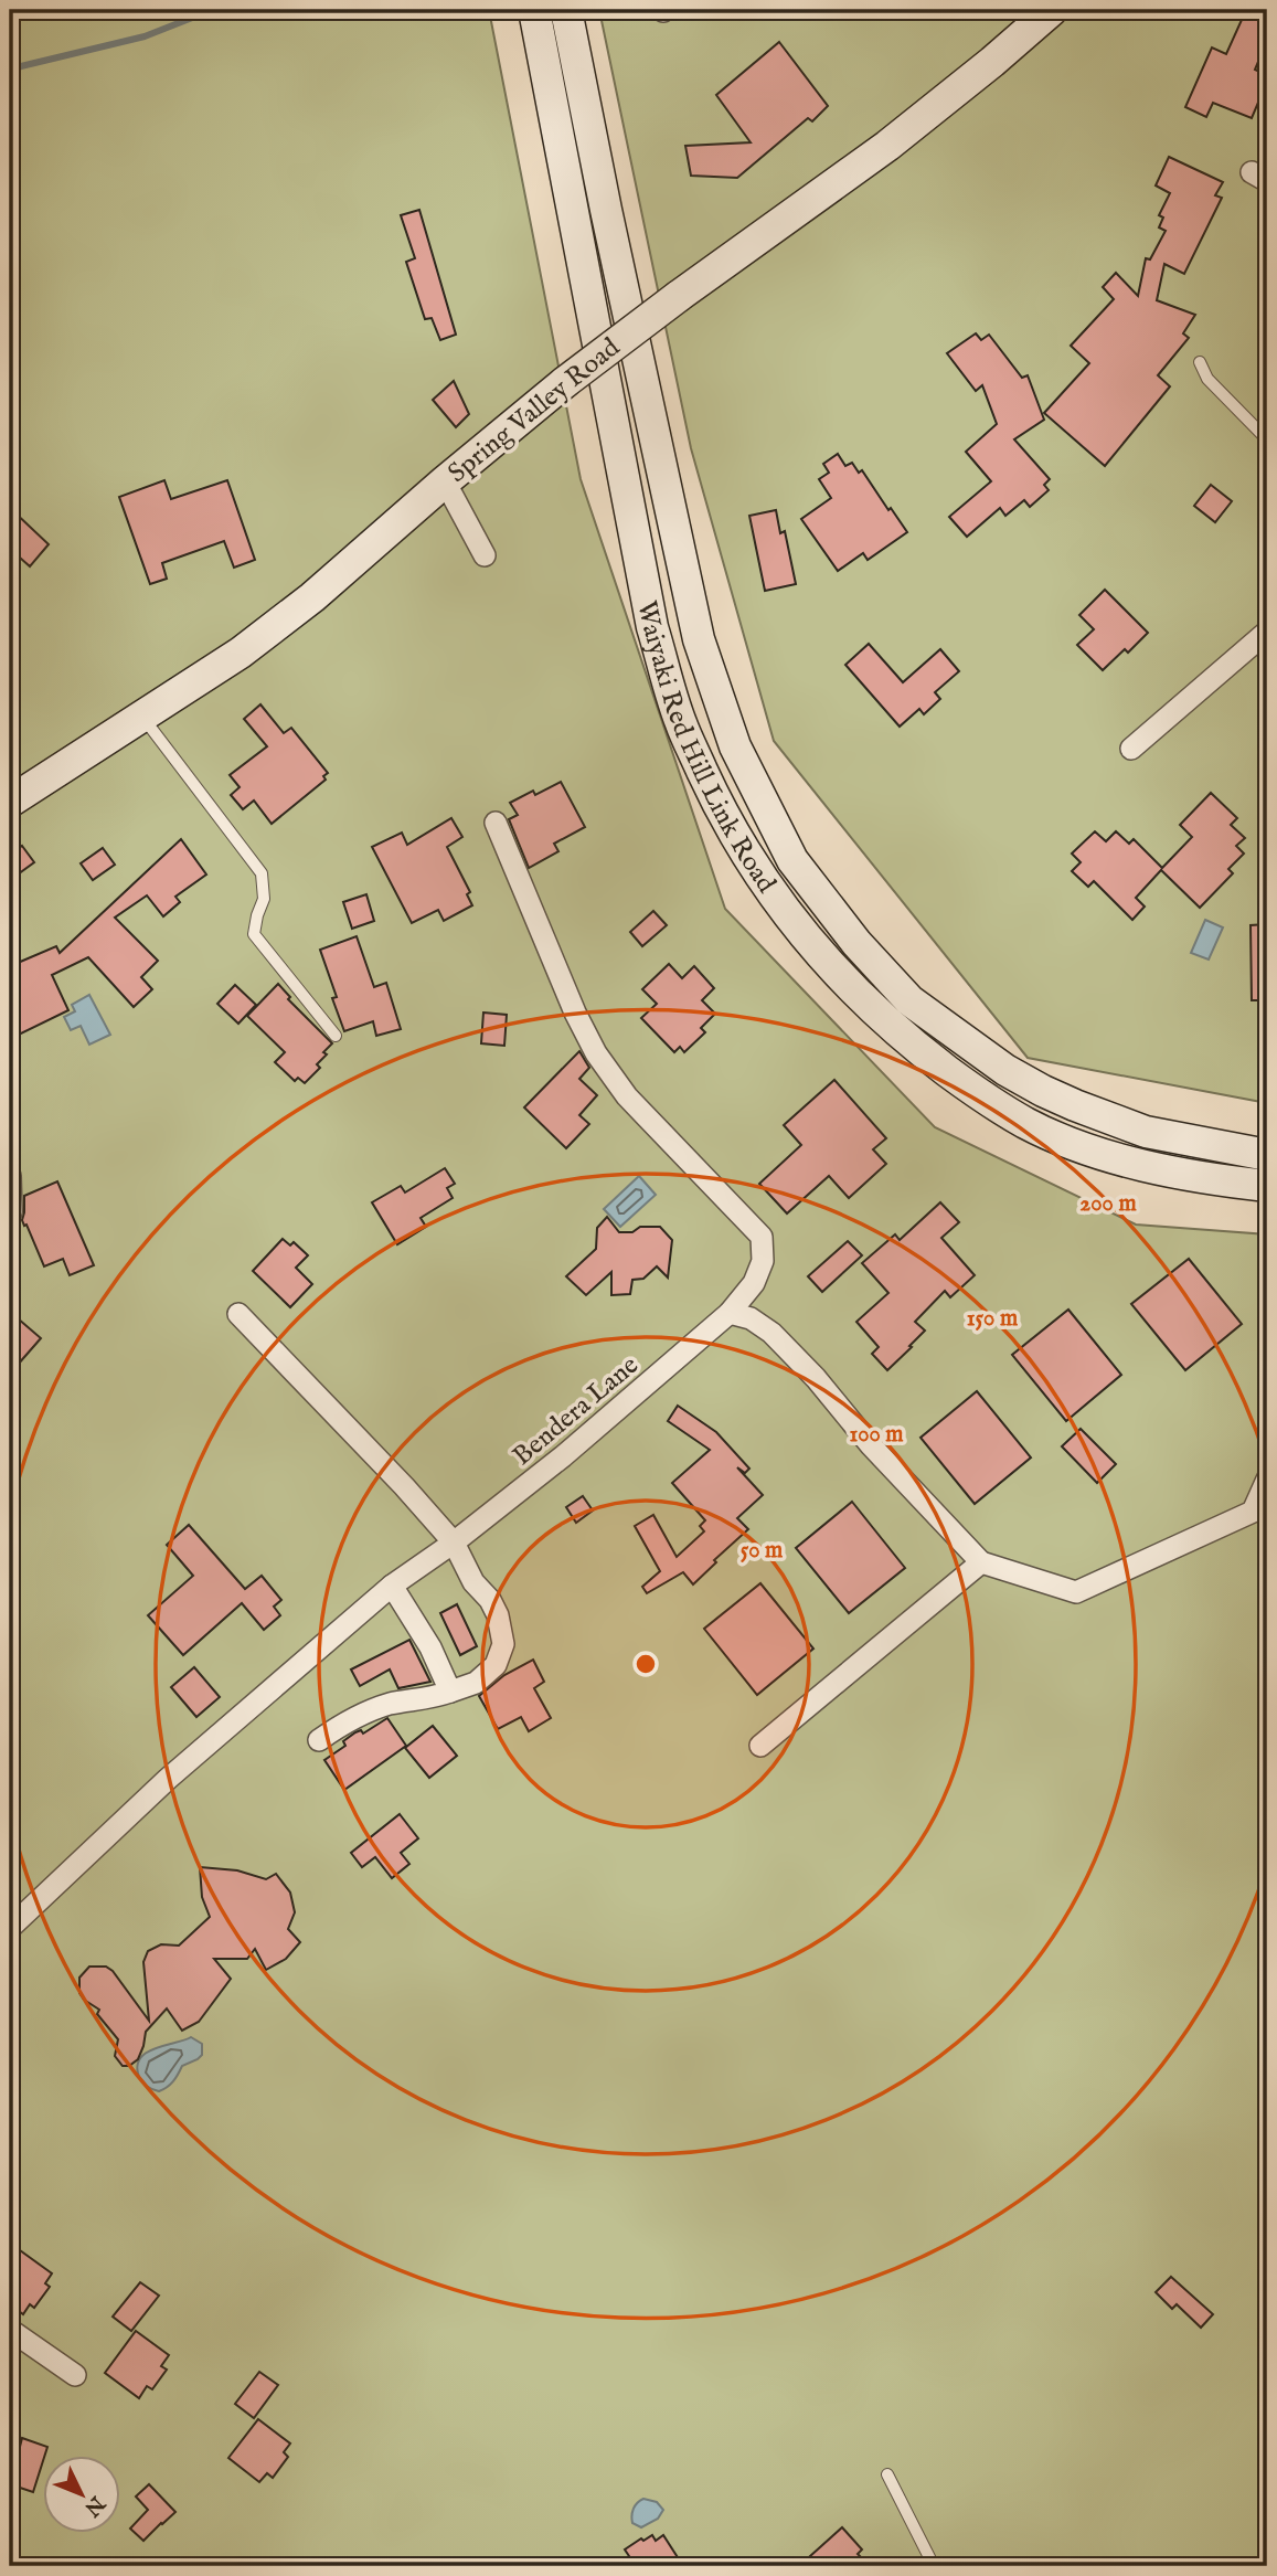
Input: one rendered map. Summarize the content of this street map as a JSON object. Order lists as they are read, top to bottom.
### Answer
{
  "streets": {
    "main road": ["Spring Valley Road", "Waiyaki Red Hill Link Road"],
    "street": ["Bendera Lane"]
  },
  "north": "bottom right",
  "rings": [
    "200 m",
    "150 m",
    "100 m",
    "50 m"
  ]
}
